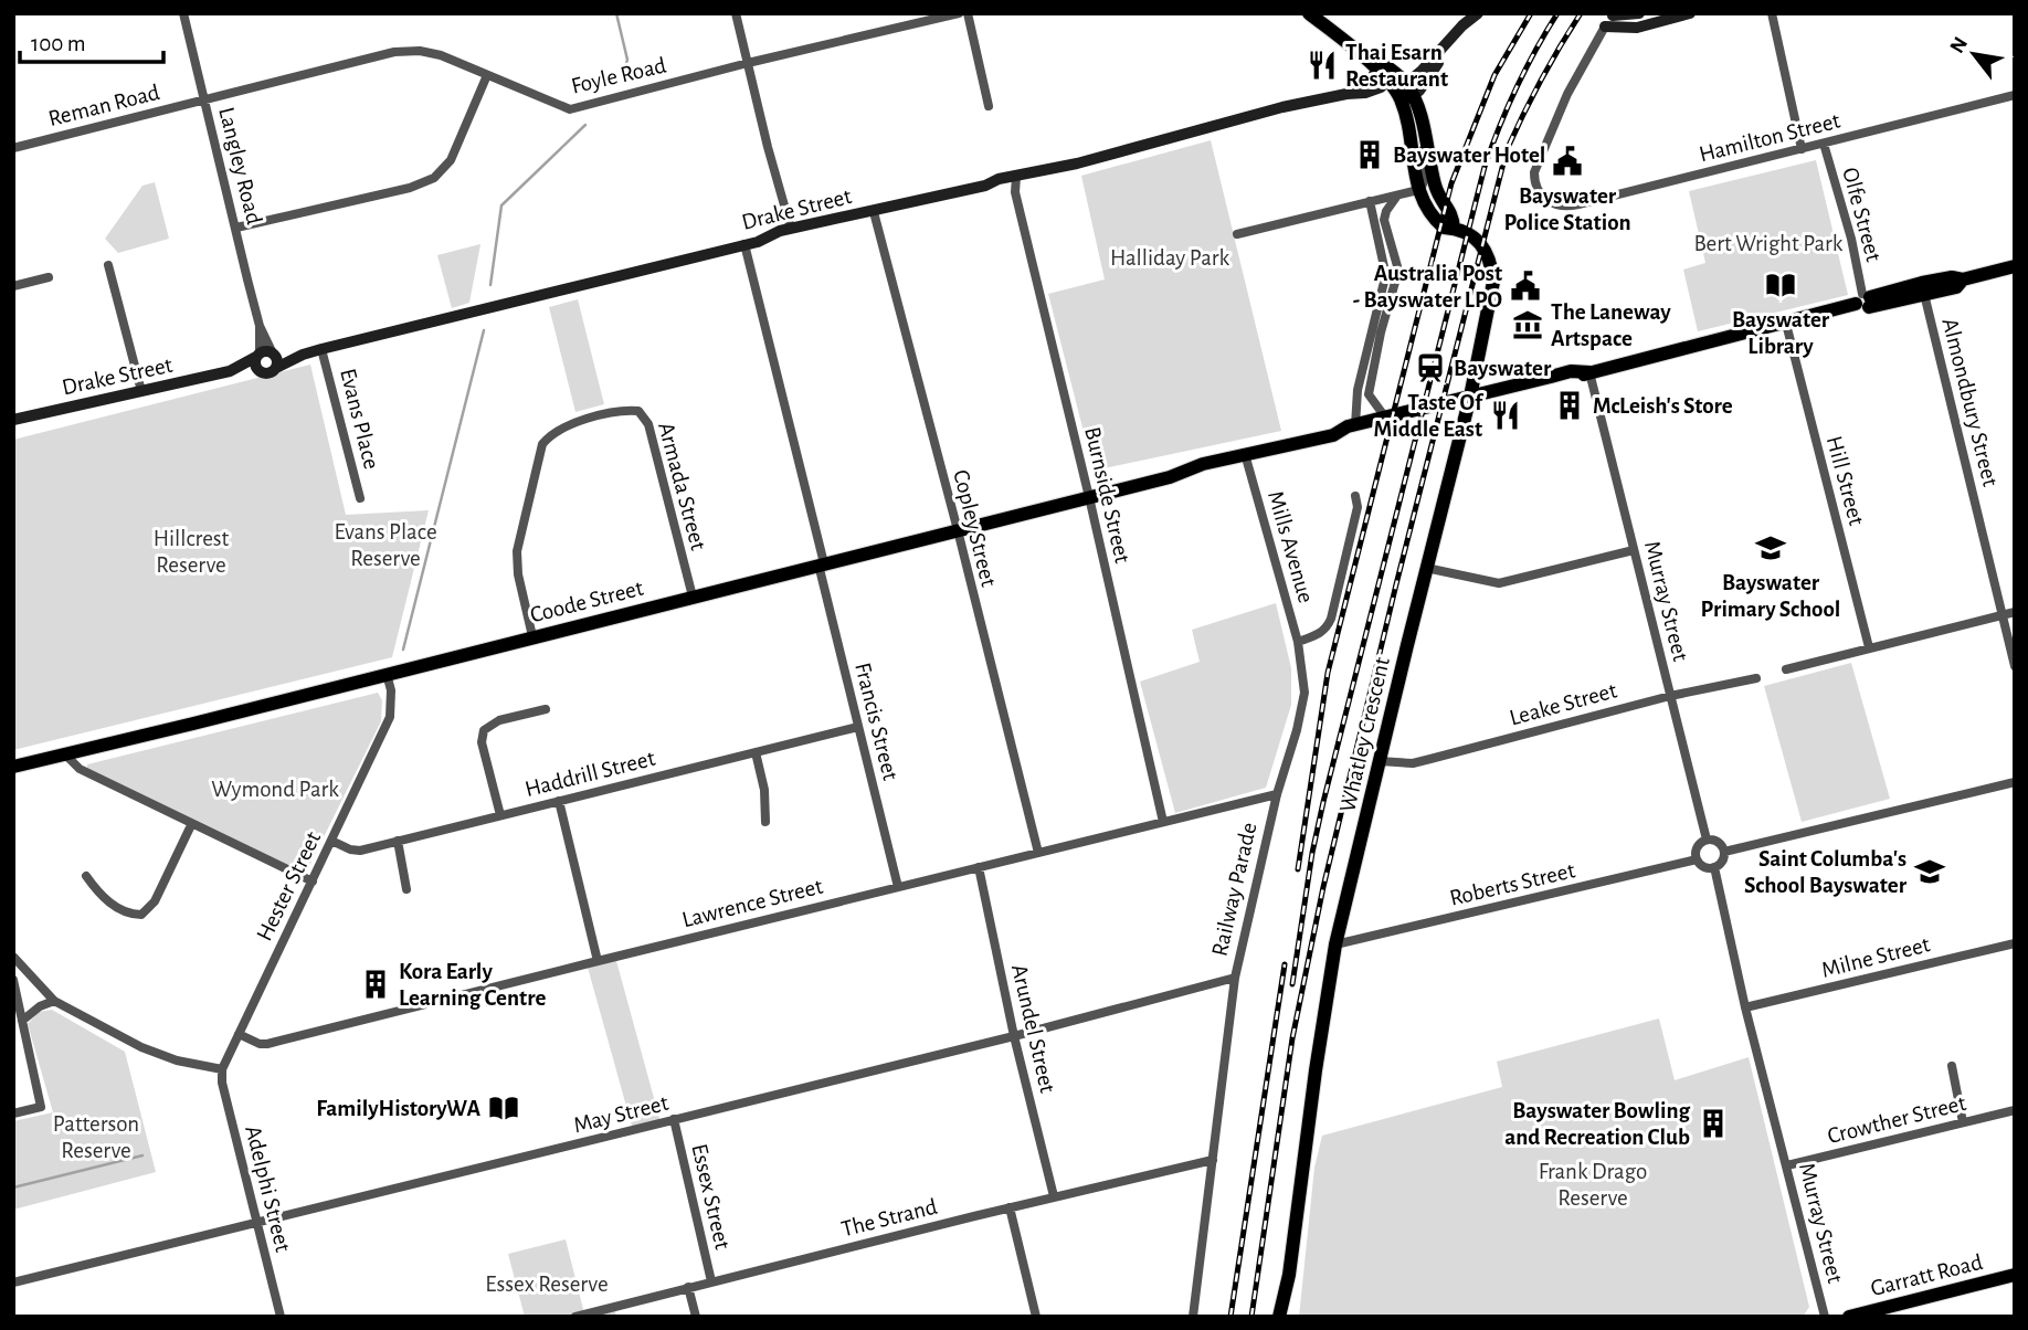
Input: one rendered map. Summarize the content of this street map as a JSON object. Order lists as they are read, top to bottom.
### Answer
{
  "streets": {
    "main road": ["Coode Street", "Whatley Crescent", "Garratt Road"],
    "street": [
      "Foyle Road",
      "Reman Road",
      "Hamilton Street",
      "Langley Road",
      "Drake Street",
      "Olfe Street",
      "Almondbury Street",
      "Evans Place",
      "Hill Street",
      "Armada Street",
      "Burnside Street",
      "Copley Street",
      "Mills Avenue",
      "Murray Street",
      "Leake Street",
      "Francis Street",
      "Haddrill Street",
      "Roberts Street",
      "Hester Street",
      "Railway Parade",
      "Lawrence Street",
      "Milne Street",
      "Arundel Street",
      "May Street",
      "Crowther Street",
      "Adelphi Street",
      "Essex Street",
      "The Strand"
    ]
  },
  "crossings": [
    ["Foyle Road", "Reman Road"],
    ["Foyle Road", "Langley Road"],
    ["Reman Road", "Langley Road"],
    ["Hamilton Street", "Olfe Street"],
    ["Langley Road", "Drake Street"],
    ["Drake Street", "Evans Place"],
    ["Drake Street", "Burnside Street"],
    ["Drake Street", "Copley Street"],
    ["Drake Street", "Francis Street"],
    ["Armada Street", "Coode Street"],
    ["Burnside Street", "Coode Street"],
    ["Burnside Street", "Lawrence Street"],
    ["Copley Street", "Coode Street"],
    ["Copley Street", "Lawrence Street"],
    ["Mills Avenue", "Coode Street"],
    ["Mills Avenue", "Railway Parade"],
    ["Coode Street", "Murray Street"],
    ["Coode Street", "Francis Street"],
    ["Coode Street", "Whatley Crescent"],
    ["Coode Street", "Hester Street"],
    ["Murray Street", "Leake Street"],
    ["Murray Street", "Roberts Street"],
    ["Murray Street", "Milne Street"],
    ["Murray Street", "Crowther Street"],
    ["Leake Street", "Whatley Crescent"],
    ["Francis Street", "Haddrill Street"],
    ["Francis Street", "Lawrence Street"],
    ["Whatley Crescent", "Roberts Street"],
    ["Haddrill Street", "Hester Street"],
    ["Hester Street", "Lawrence Street"],
    ["Hester Street", "Adelphi Street"],
    ["Railway Parade", "Lawrence Street"],
    ["Railway Parade", "May Street"],
    ["Railway Parade", "The Strand"],
    ["Lawrence Street", "Arundel Street"],
    ["Arundel Street", "May Street"],
    ["Arundel Street", "The Strand"],
    ["May Street", "Adelphi Street"],
    ["May Street", "Essex Street"],
    ["Essex Street", "The Strand"]
  ],
  "parks": [
    "Bert Wright Park",
    "Halliday Park",
    "Evans Place Reserve",
    "Hillcrest Reserve",
    "Wymond Park",
    "Patterson Reserve",
    "Frank Drago Reserve",
    "Essex Reserve"
  ],
  "places": {
    "restaurant": ["Thai Esarn Restaurant", "Taste Of Middle East"],
    "building": [
      "Bayswater Hotel",
      "McLeish's Store",
      "Kora Early Learning Centre",
      "Bayswater Bowling and Recreation Club"
    ],
    "public building": ["Bayswater Police Station", "Australia Post - Bayswater LPO"],
    "library": ["Bayswater Library", "FamilyHistoryWA"],
    "museum": ["The Laneway Artspace"],
    "station": ["Bayswater"],
    "school or university": ["Bayswater Primary School", "Saint Columba's School Bayswater"]
  },
  "scale_bar": "100 m",
  "north": "top left"
}
